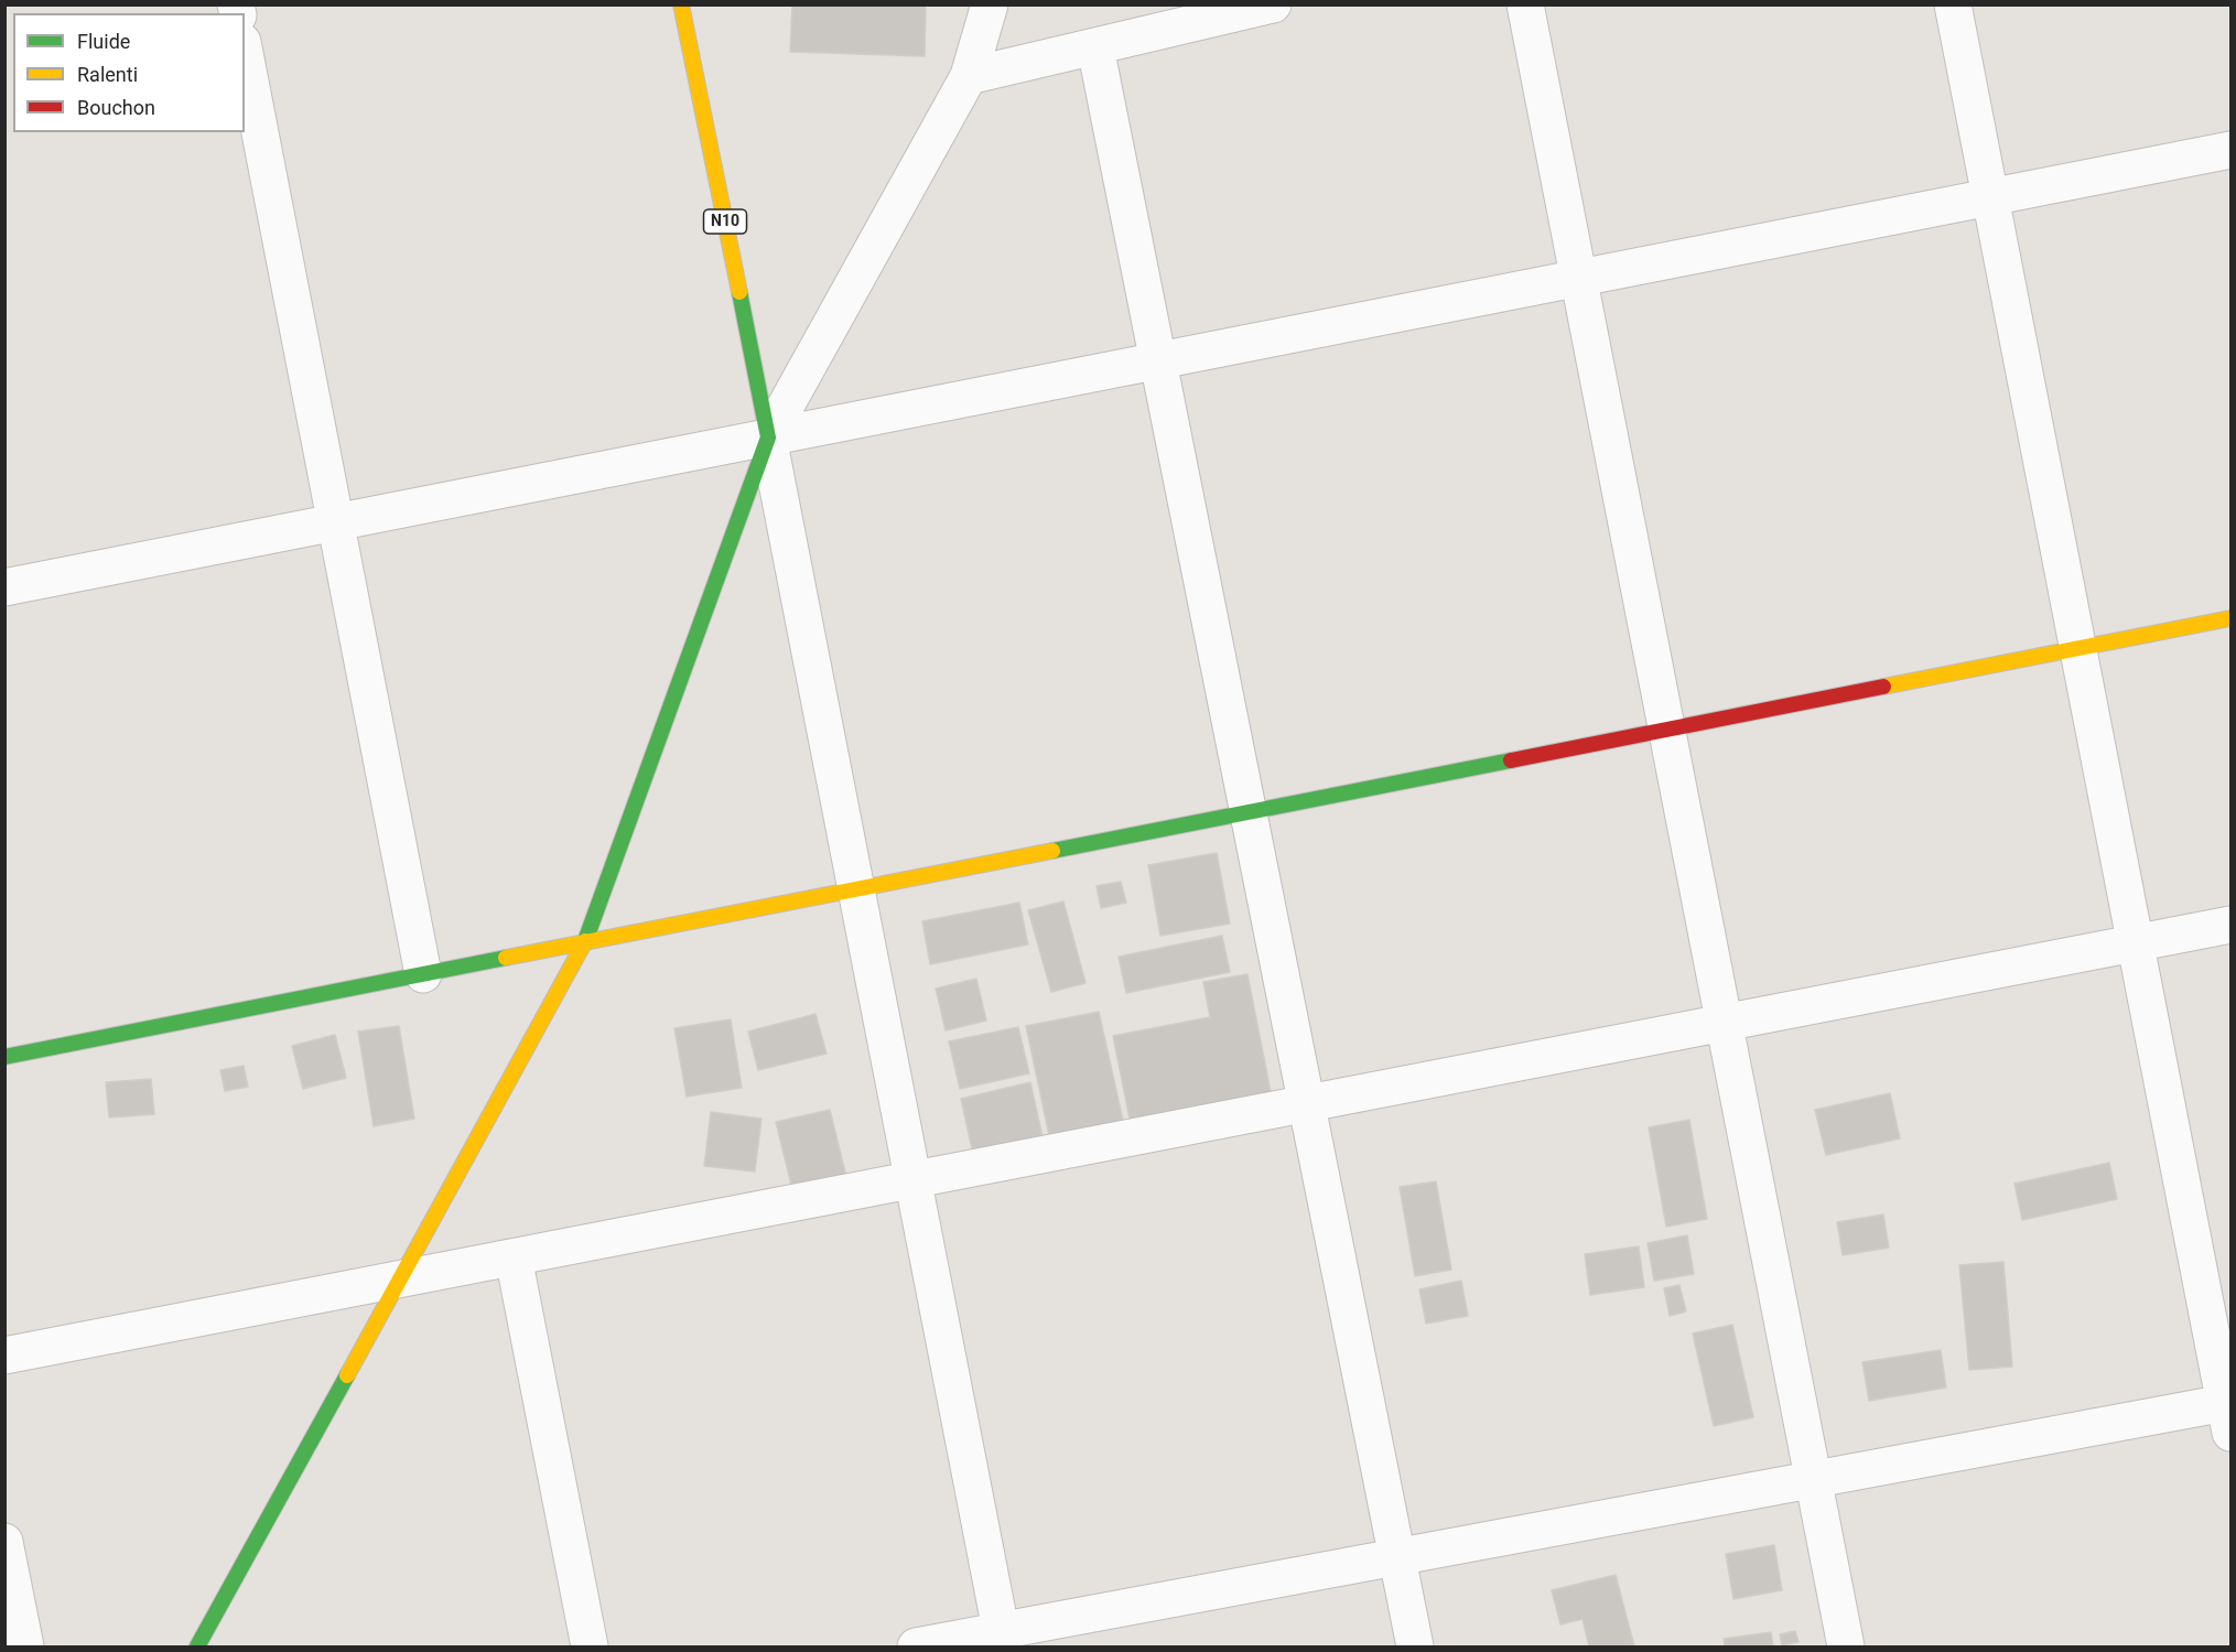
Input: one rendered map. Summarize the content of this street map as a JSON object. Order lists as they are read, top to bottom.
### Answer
{
  "streets": {
    "street": ["N10"]
  },
  "legend": ["Fluide", "Ralenti", "Bouchon"]
}
